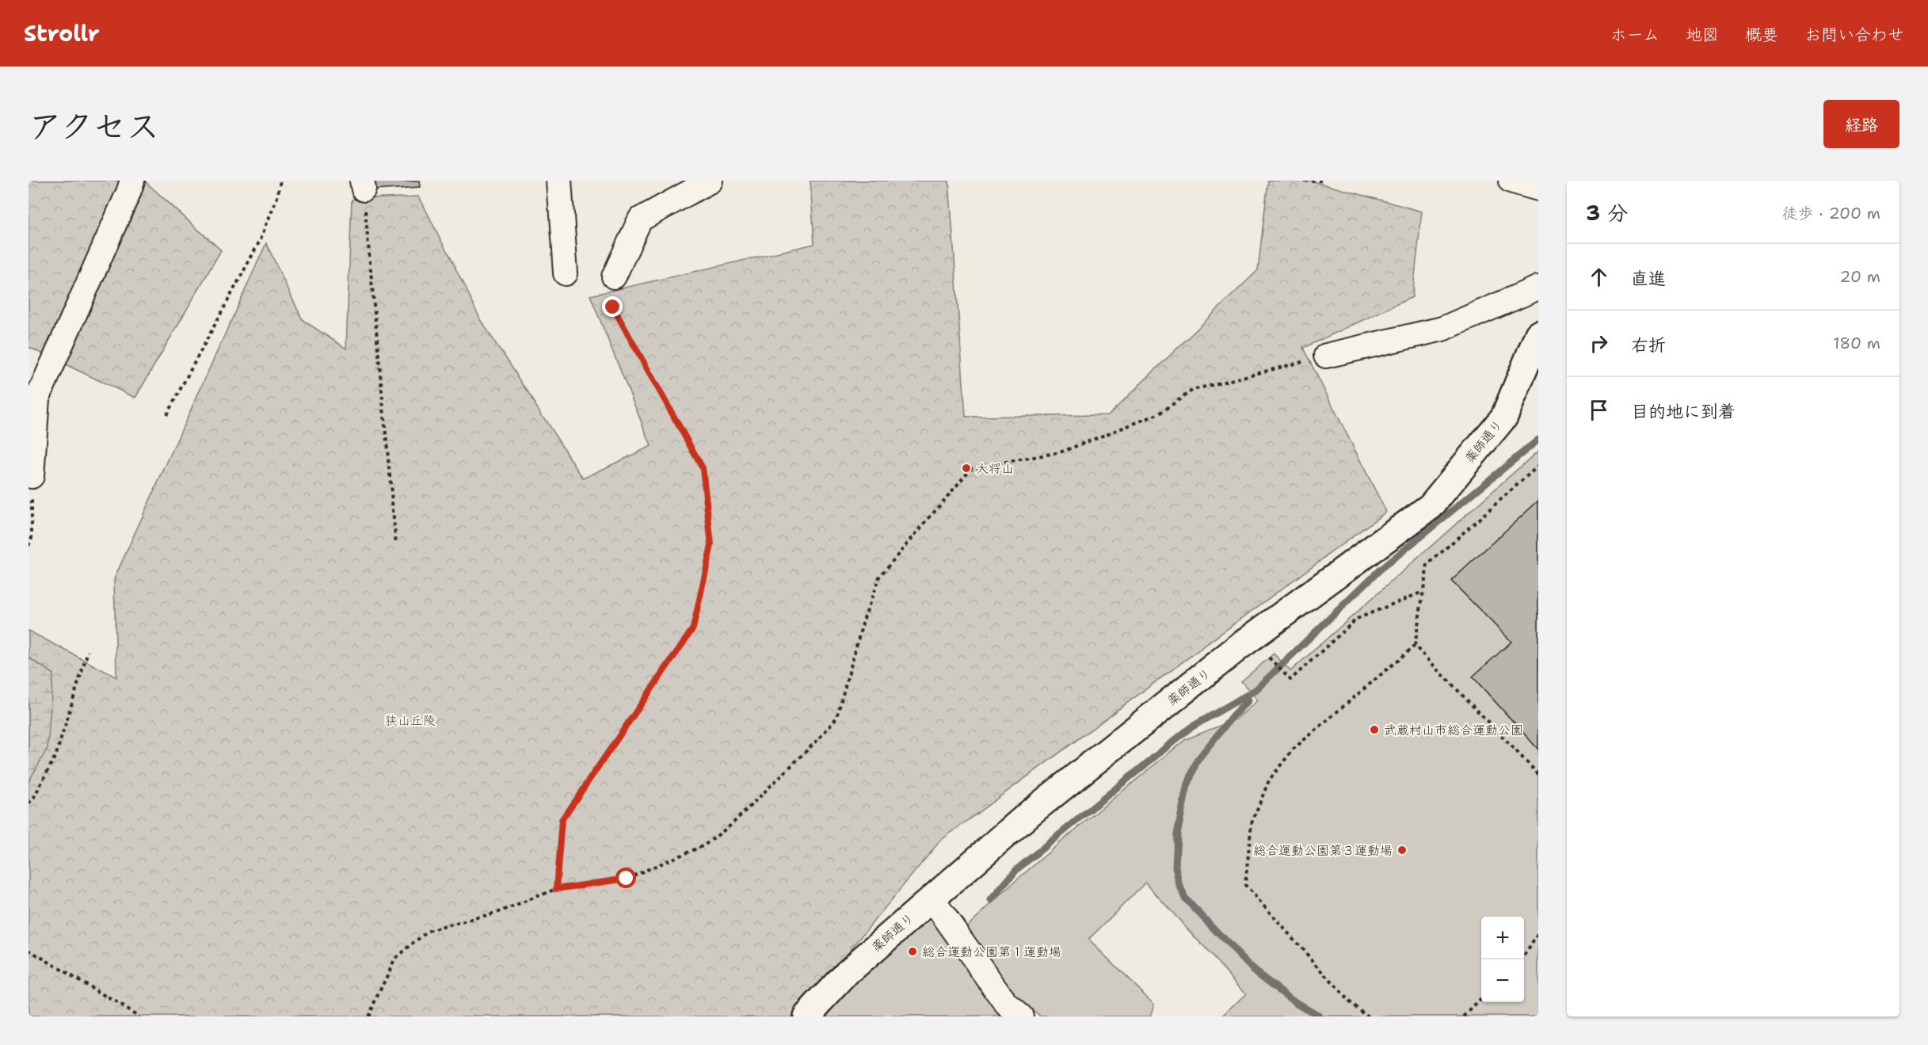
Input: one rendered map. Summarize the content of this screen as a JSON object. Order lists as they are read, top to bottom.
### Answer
{
  "streets": {
    "street": ["薬師通り"]
  },
  "parks": ["狭山丘陵"],
  "places": [
    "大将山",
    "武蔵村山市総合運動公園",
    "総合運動公園第３運動場",
    "総合運動公園第１運動場"
  ],
  "page": {
    "header": "Strollr",
    "nav": [
      "ホーム",
      "地図",
      "概要",
      "お問い合わせ"
    ],
    "title": "アクセス",
    "buttons": "経路",
    "heading": ["3 分", "徒歩 · 200 m"],
    "list": [
      ["直進", "20 m"],
      ["右折", "180 m"],
      "目的地に到着"
    ],
    "map_buttons": ["+", "−"]
  }
}
